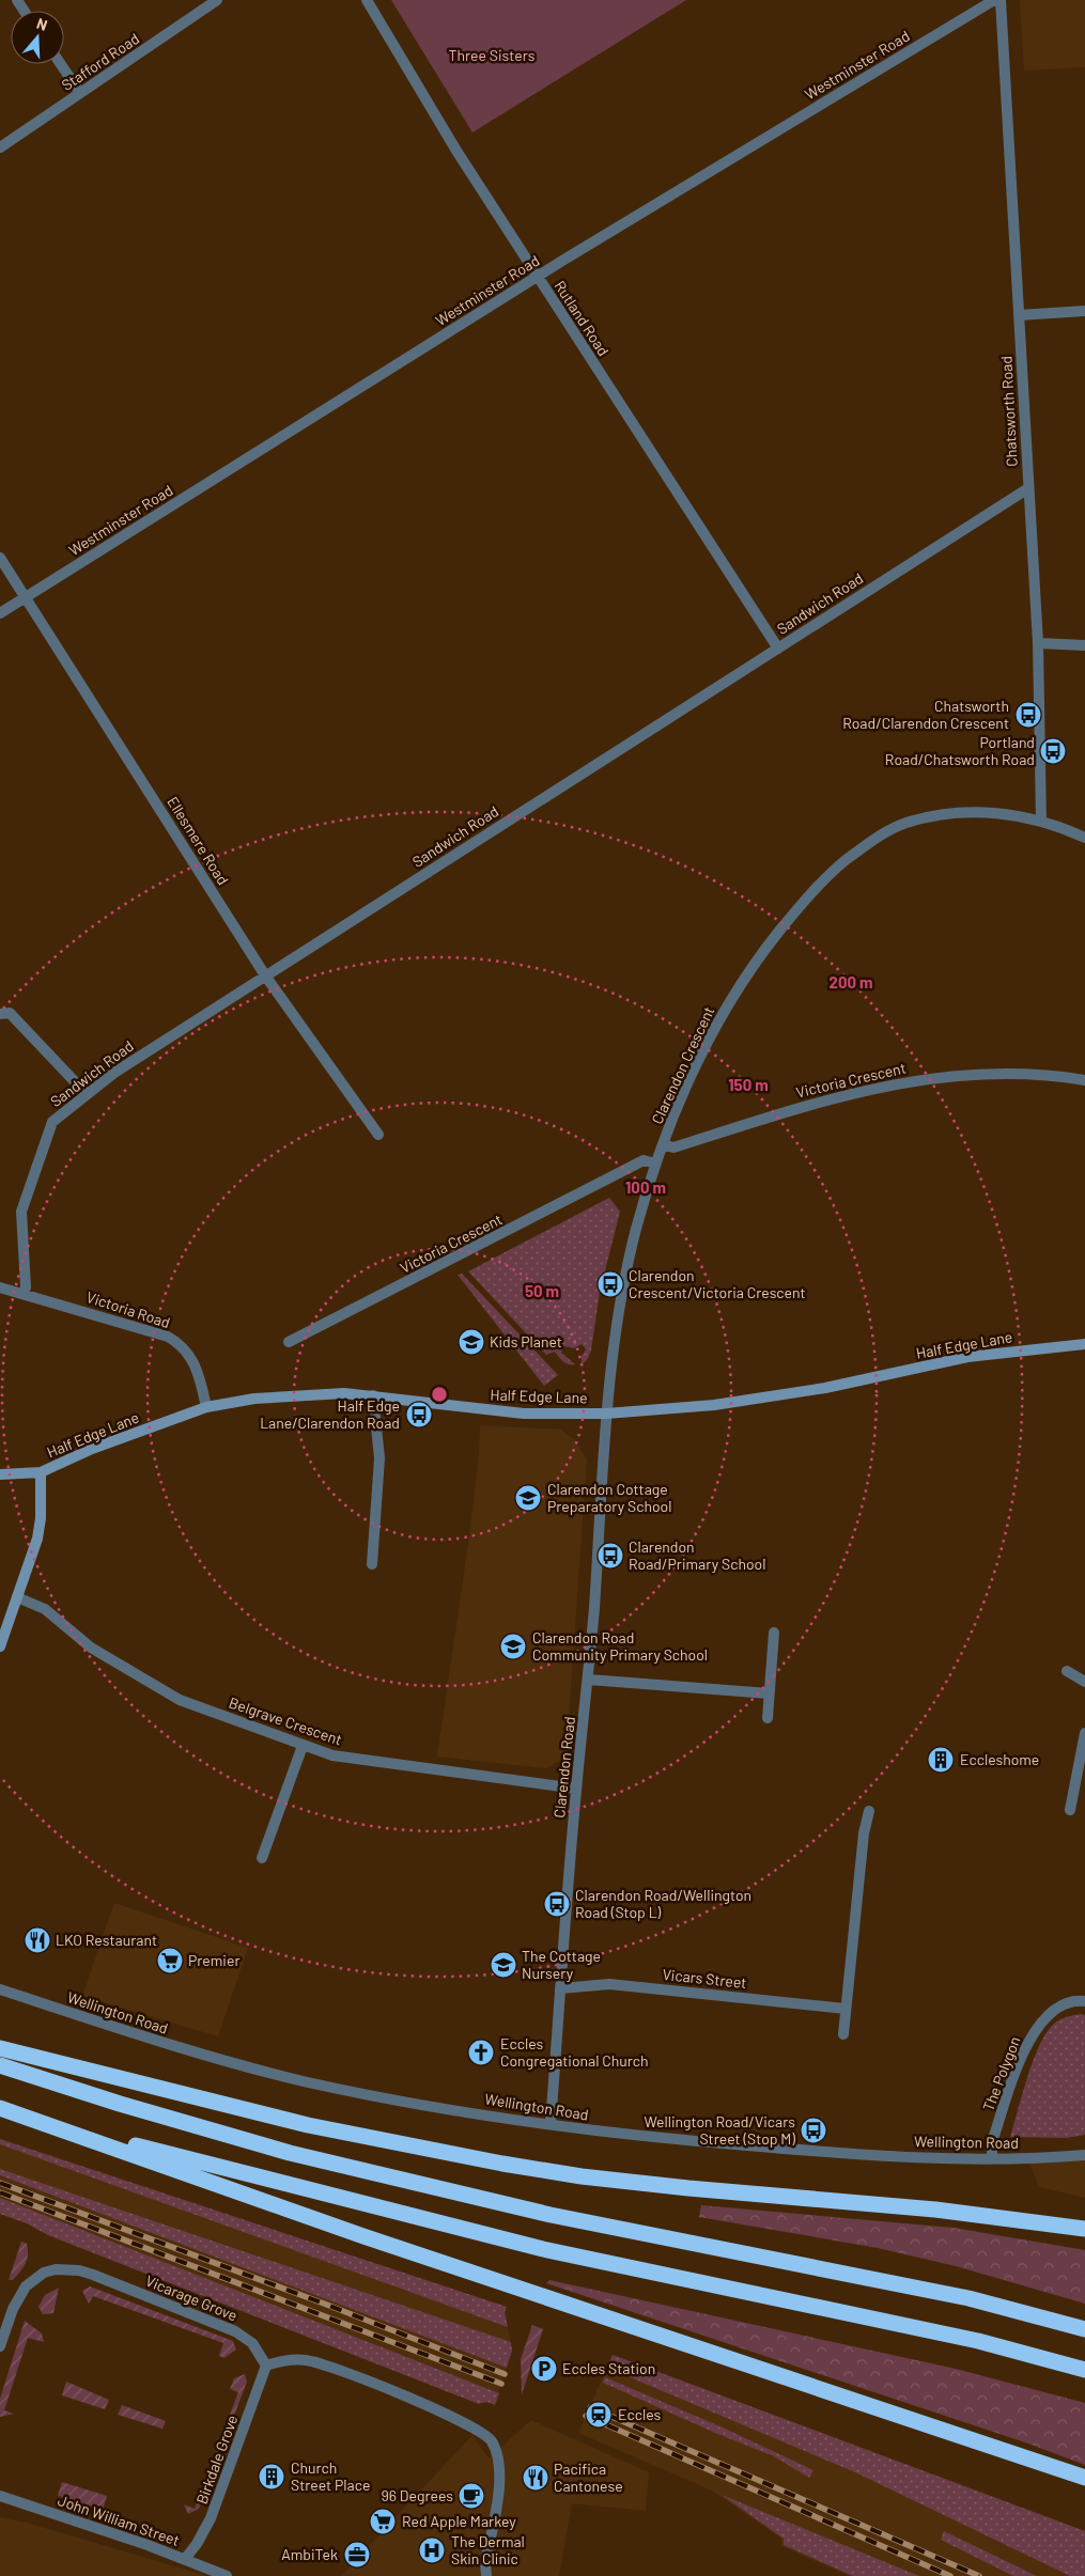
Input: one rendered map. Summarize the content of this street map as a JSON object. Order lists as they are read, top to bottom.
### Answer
{
  "streets": {
    "main road": ["Half Edge Lane"],
    "street": [
      "Stafford Road",
      "Westminster Road",
      "Rutland Road",
      "Chatsworth Road",
      "Sandwich Road",
      "Ellesmere Road",
      "Clarendon Crescent",
      "Victoria Crescent",
      "Victoria Road",
      "Belgrave Crescent",
      "Clarendon Road",
      "Vicars Street",
      "Wellington Road",
      "The Polygon",
      "Vicarage Grove",
      "Birkdale Grove",
      "John William Street"
    ]
  },
  "crossings": [
    ["Westminster Road", "Rutland Road"],
    ["Westminster Road", "Ellesmere Road"],
    ["Rutland Road", "Sandwich Road"],
    ["Chatsworth Road", "Sandwich Road"],
    ["Chatsworth Road", "Clarendon Crescent"],
    ["Sandwich Road", "Ellesmere Road"],
    ["Sandwich Road", "Victoria Road"],
    ["Clarendon Crescent", "Victoria Crescent"],
    ["Clarendon Crescent", "Half Edge Lane"],
    ["Clarendon Crescent", "Clarendon Road"],
    ["Victoria Road", "Half Edge Lane"],
    ["Half Edge Lane", "Clarendon Road"],
    ["Belgrave Crescent", "Clarendon Road"],
    ["Clarendon Road", "Vicars Street"],
    ["Clarendon Road", "Wellington Road"],
    ["Wellington Road", "The Polygon"],
    ["Vicarage Grove", "Birkdale Grove"],
    ["Birkdale Grove", "John William Street"]
  ],
  "parks": ["Three Sisters"],
  "places": {
    "bus stop": [
      "Chatsworth Road/Clarendon Crescent",
      "Portland Road/Chatsworth Road",
      "Clarendon Crescent/Victoria Crescent",
      "Half Edge Lane/Clarendon Road",
      "Clarendon Road/Primary School",
      "Clarendon Road/Wellington Road (Stop L)",
      "Wellington Road/Vicars Street (Stop M)"
    ],
    "school or university": [
      "Kids Planet",
      "Clarendon Cottage Preparatory School",
      "Clarendon Road Community Primary School",
      "The Cottage Nursery"
    ],
    "building": ["Eccleshome", "Church Street Place"],
    "restaurant": ["LKO Restaurant", "Pacifica Cantonese"],
    "supermarket": ["Premier", "Red Apple Markey"],
    "church": ["Eccles Congregational Church"],
    "parking": ["Eccles Station"],
    "station": ["Eccles"],
    "cafe": ["96 Degrees"],
    "hospital": ["The Dermal Skin Clinic"],
    "office": ["AmbiTek"]
  },
  "north": "top",
  "rings": [
    "200 m",
    "150 m",
    "100 m",
    "50 m"
  ]
}
